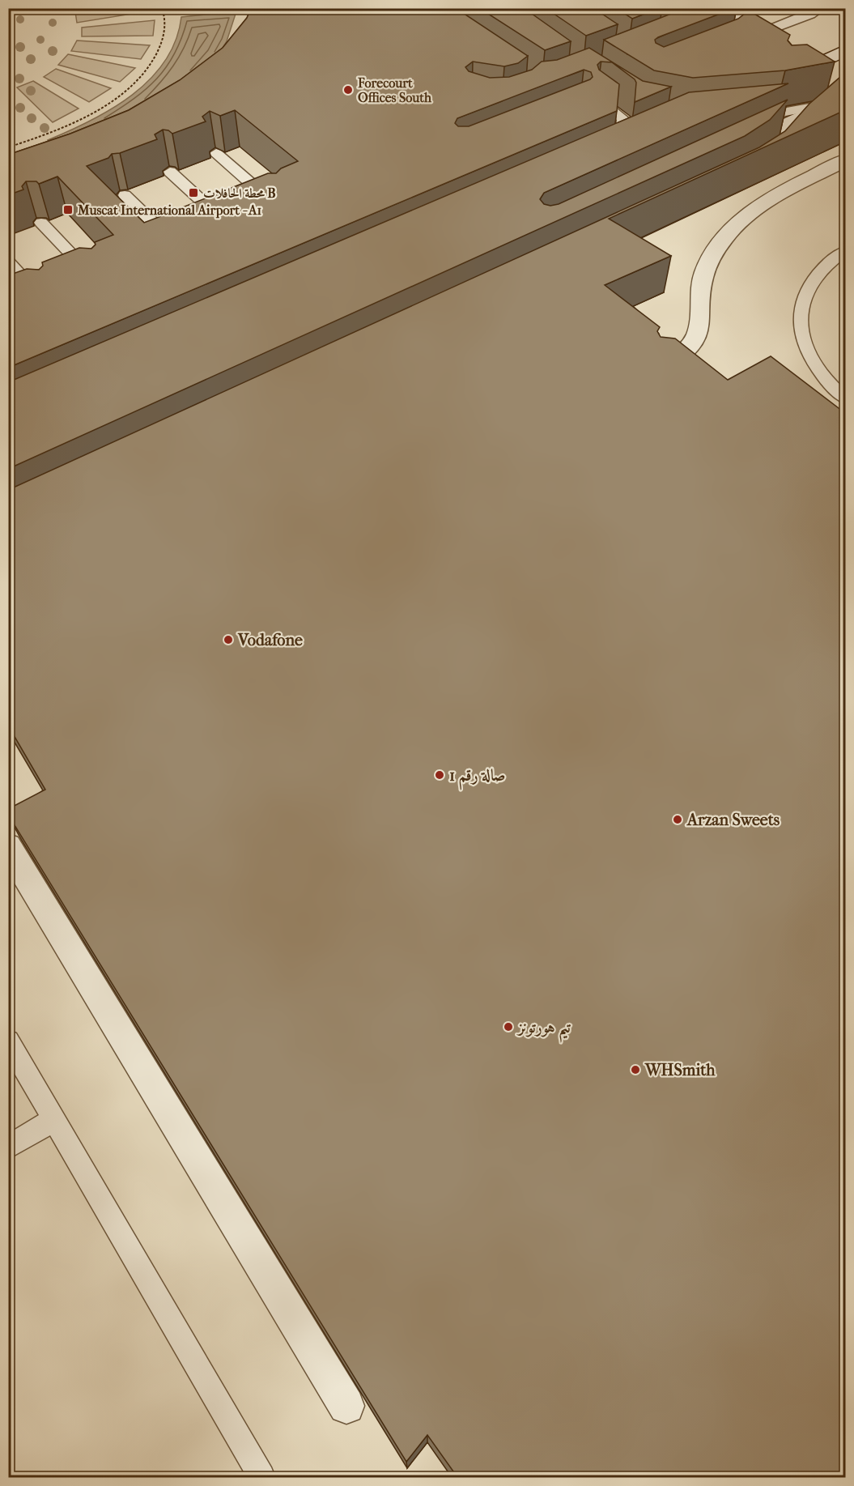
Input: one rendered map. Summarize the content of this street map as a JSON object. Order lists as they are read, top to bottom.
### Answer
{
  "places": {
    "other": [
      "Forecourt Offices South",
      "Vodafone",
      "صالة رقم 1",
      "Arzan Sweets",
      "تيم هورتونز",
      "WHSmith"
    ],
    "transit": ["محطة الحافلات B", "Muscat International Airport - A1"]
  }
}
